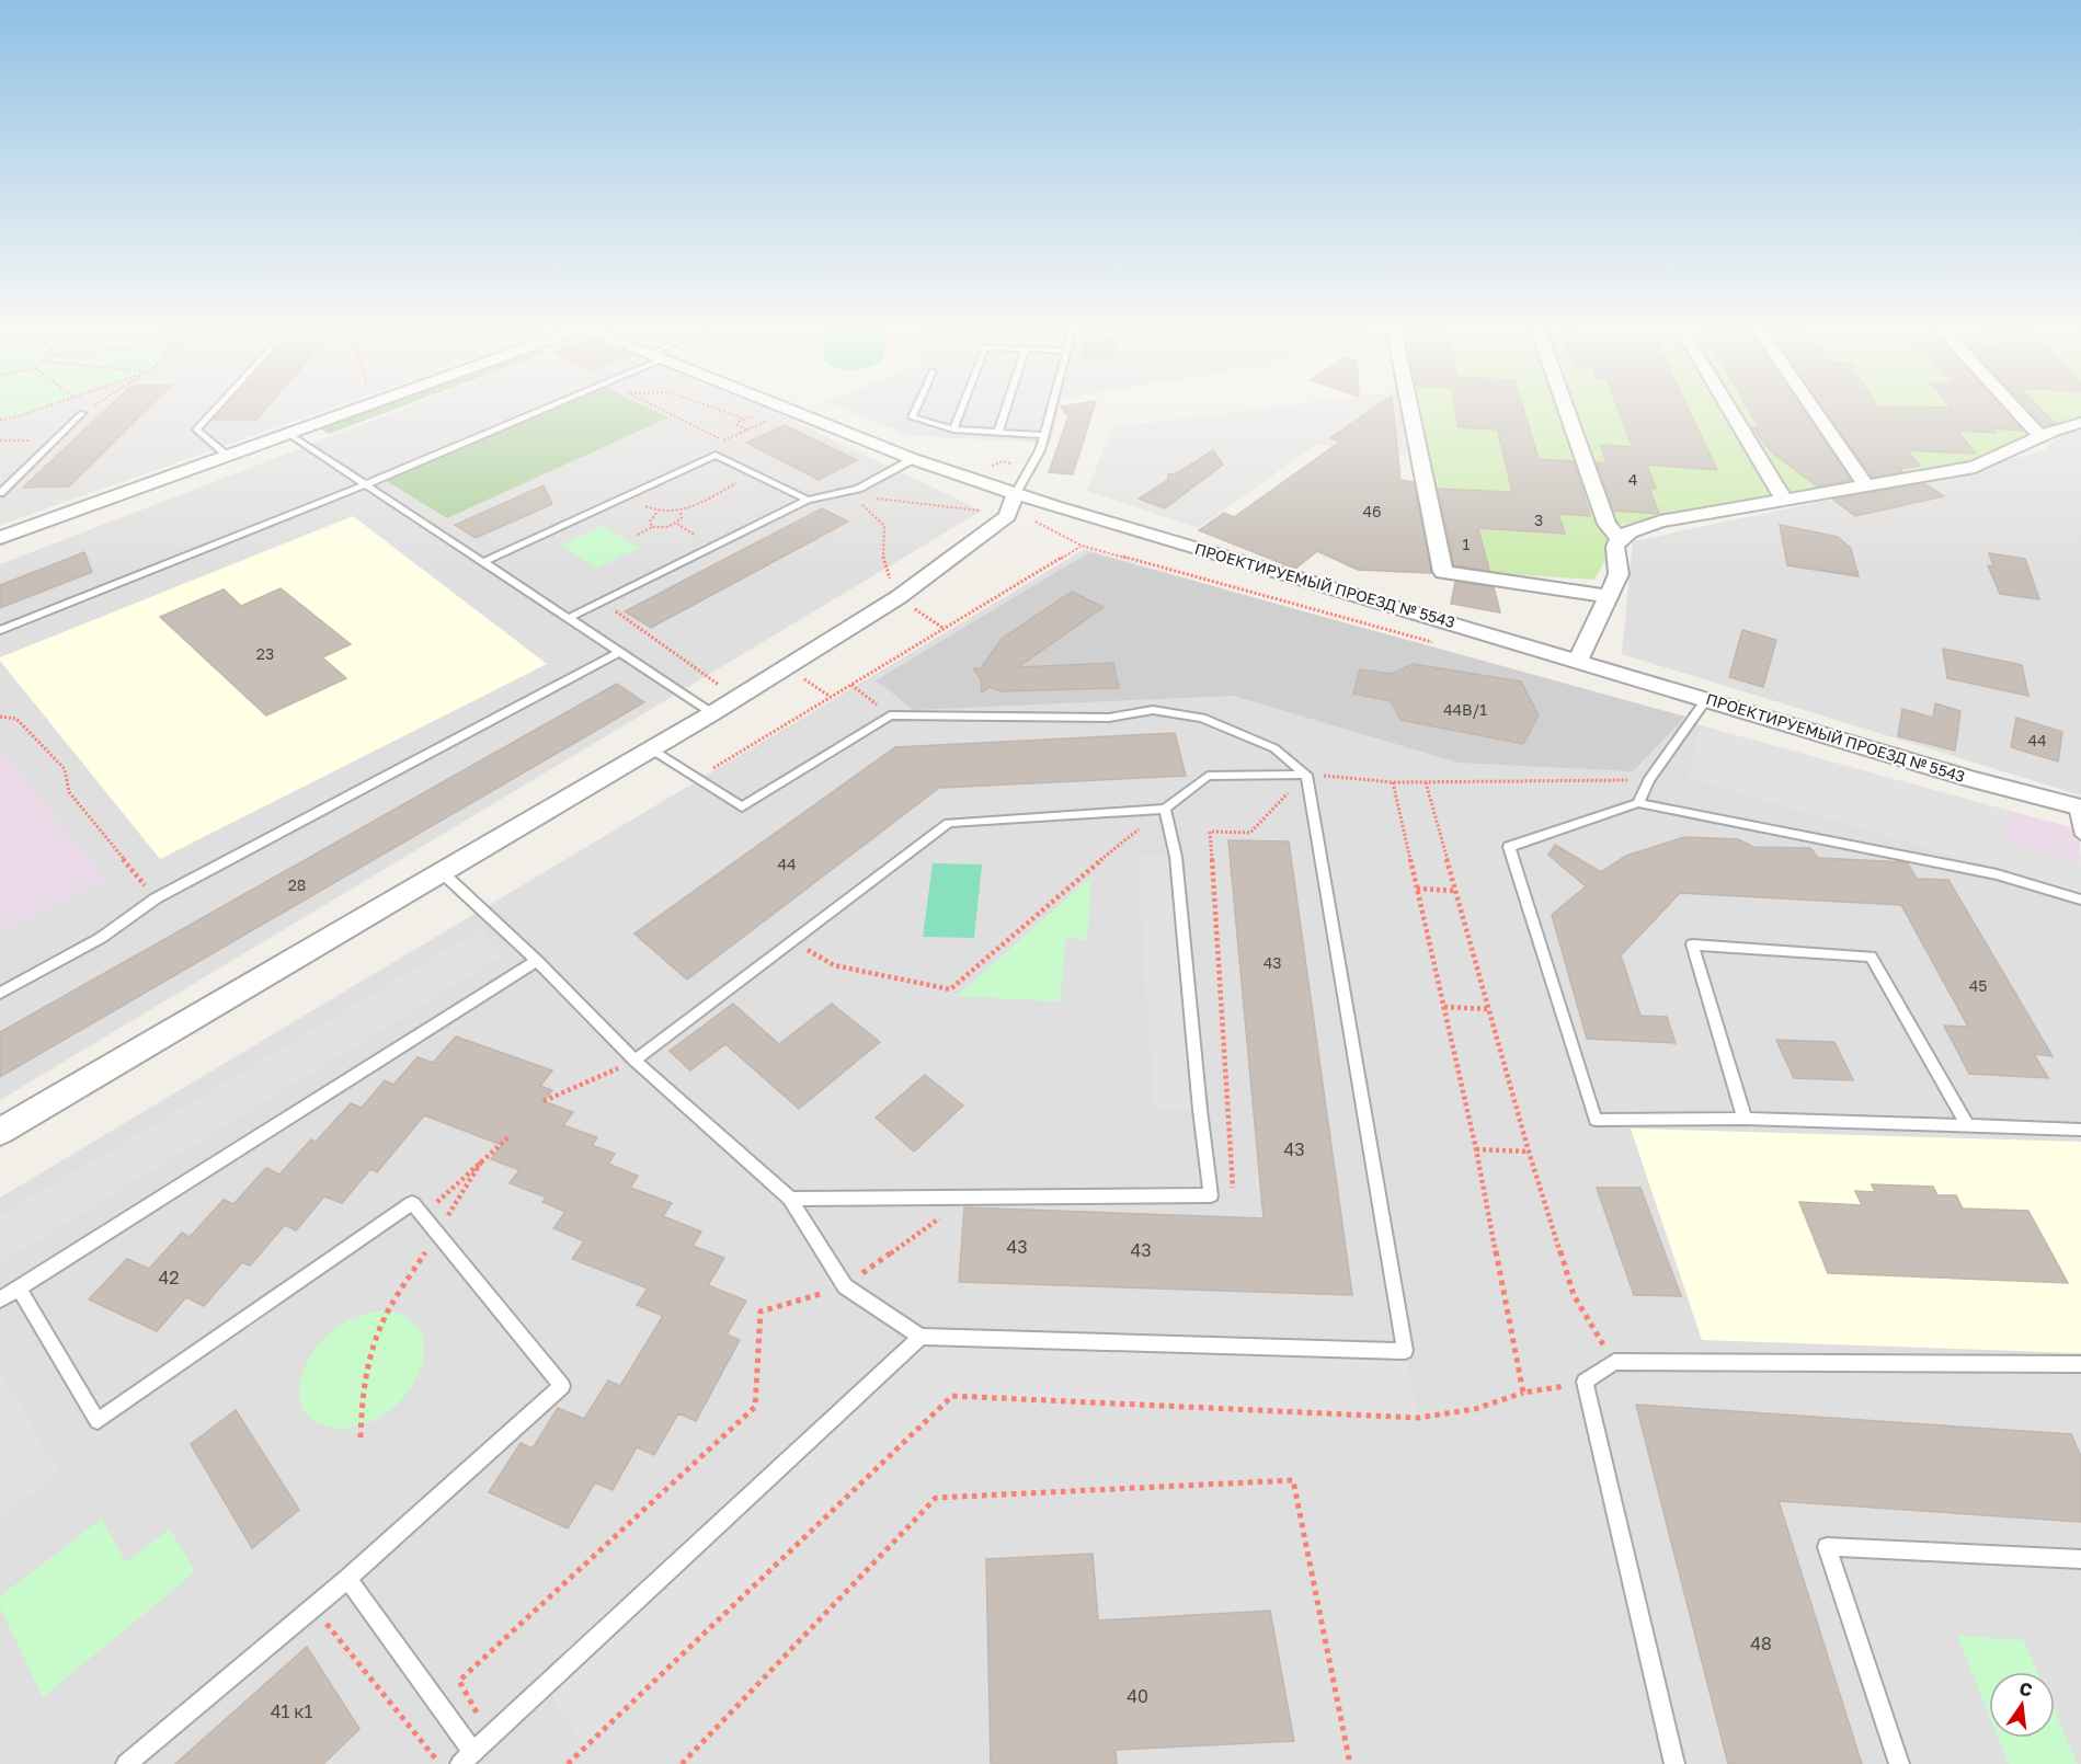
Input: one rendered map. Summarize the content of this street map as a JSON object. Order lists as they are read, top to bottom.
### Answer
{
  "streets": {
    "street": ["ПРОЕКТИРУЕМЫЙ ПРОЕЗД № 5543"]
  },
  "house_numbers": [
    "4",
    "46",
    "3",
    "1",
    "23",
    "44В/1",
    "44",
    "44",
    "28",
    "43",
    "45",
    "43",
    "43",
    "43",
    "42",
    "48",
    "40",
    "41 к1"
  ],
  "north": "top"
}
